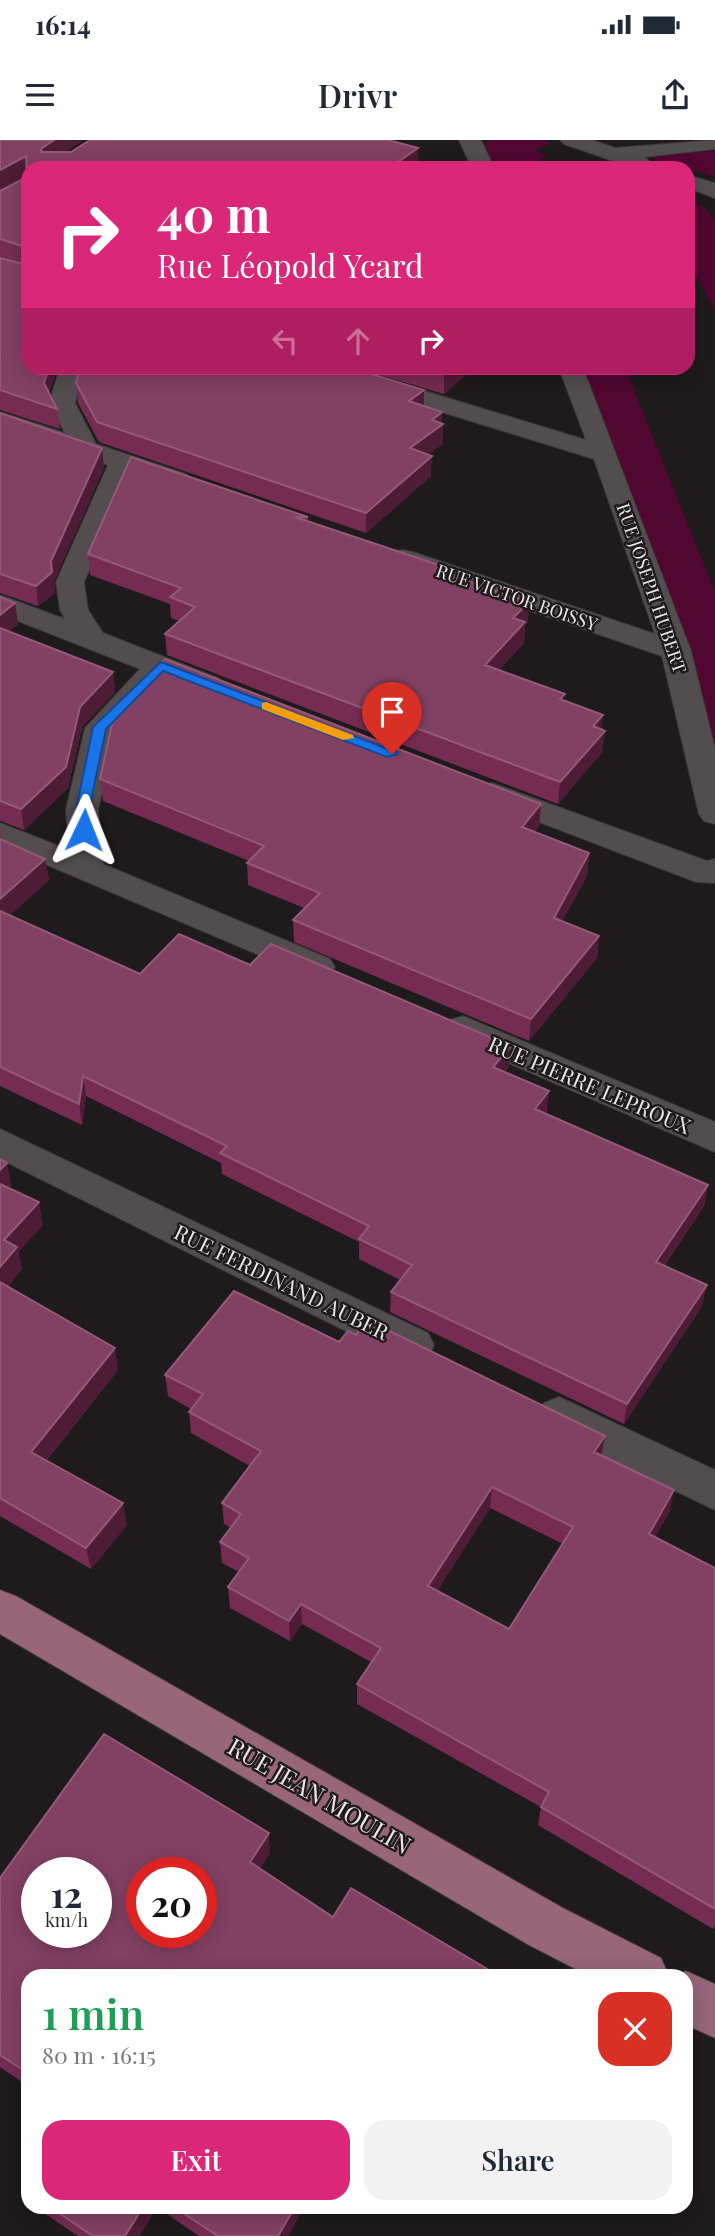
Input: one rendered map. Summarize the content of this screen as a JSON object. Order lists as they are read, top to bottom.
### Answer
{
  "streets": {
    "main road": ["RUE JEAN MOULIN"],
    "street": [
      "RUE JOSEPH HUBERT",
      "RUE VICTOR BOISSY",
      "RUE PIERRE LEPROUX",
      "RUE FERDINAND AUBER"
    ]
  },
  "crossings": [
    ["RUE JOSEPH HUBERT", "RUE VICTOR BOISSY"]
  ],
  "page": {
    "status": "16:14",
    "header": "Drivr",
    "turn": ["40 m", "Rue Léopold Ycard"],
    "speed": "12 km/h",
    "limit": "20",
    "heading": ["1 min", "80 m · 16:15"],
    "buttons": ["Exit", "Share"]
  }
}
